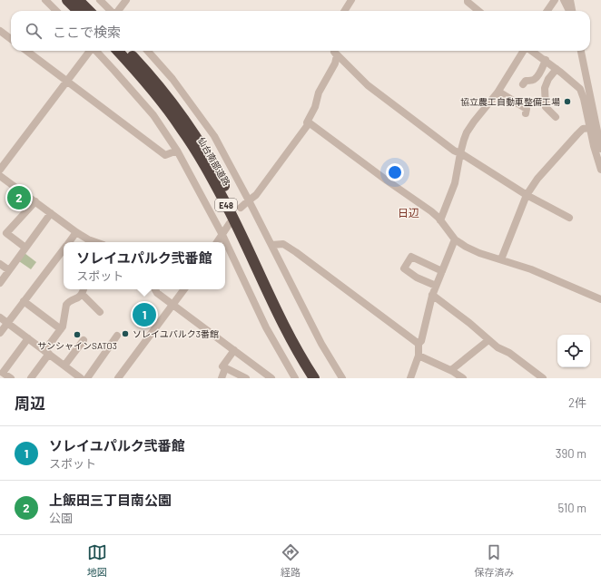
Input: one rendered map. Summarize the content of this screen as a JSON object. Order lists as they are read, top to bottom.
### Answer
{
  "streets": {
    "highway": ["仙台南部道路", "E48"]
  },
  "districts": ["日辺"],
  "places": ["協立農工自動車整備工場", "ソレイユパルク3番館", "サンシャインSATO3"],
  "page": {
    "search": "ここで検索",
    "pins": ["2", "1"],
    "popup": ["ソレイユパルク弐番館", "スポット"],
    "heading": ["周辺", "2件"],
    "list": [
      {
        "mark": "1",
        "name": "ソレイユパルク弐番館",
        "note": "スポット",
        "value": "390 m"
      },
      {
        "mark": "2",
        "name": "上飯田三丁目南公園",
        "note": "公園",
        "value": "510 m"
      }
    ],
    "nav": ["地図", "経路", "保存済み"]
  }
}
